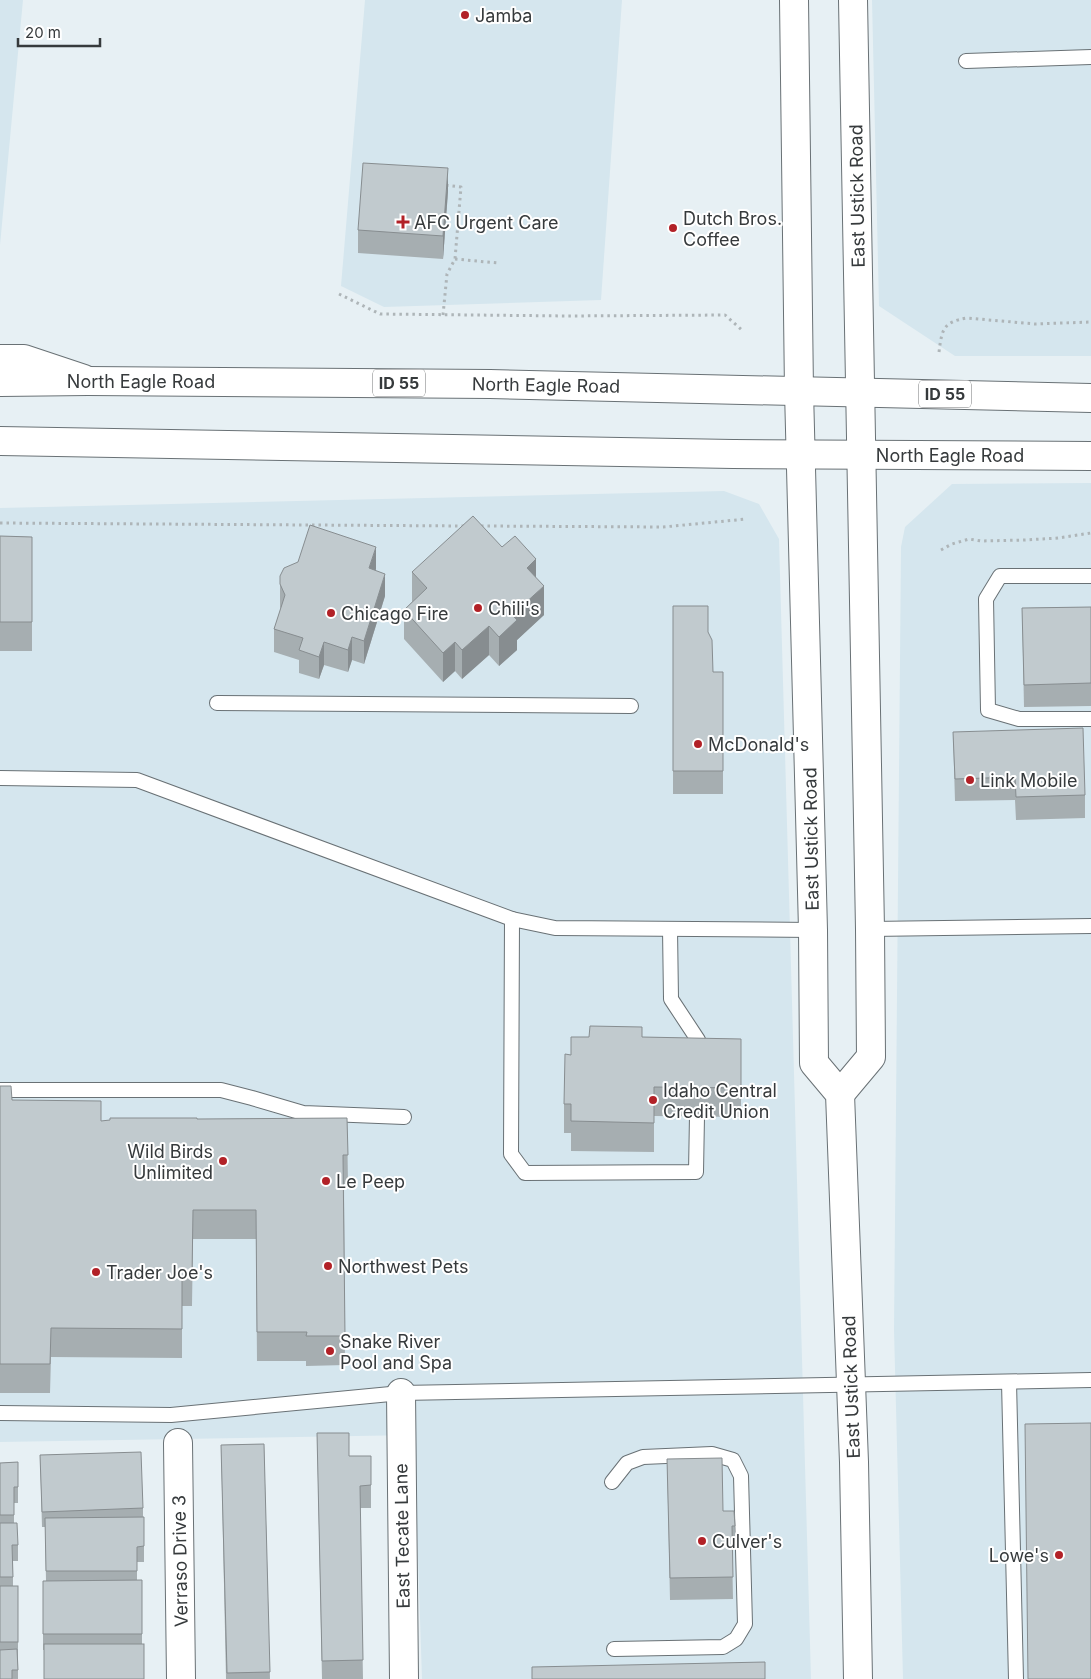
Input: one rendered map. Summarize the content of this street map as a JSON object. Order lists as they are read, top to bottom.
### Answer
{
  "streets": {
    "main road": [
      "East Ustick Road",
      "North Eagle Road",
      "ID 55",
      "East Tecate Lane",
      "Verraso Drive 3"
    ]
  },
  "crossings": [
    ["East Ustick Road", "North Eagle Road"]
  ],
  "places": {
    "other": [
      "Jamba",
      "Dutch Bros. Coffee",
      "Chili's",
      "Chicago Fire",
      "McDonald's",
      "Link Mobile",
      "Idaho Central Credit Union",
      "Wild Birds Unlimited",
      "Le Peep",
      "Northwest Pets",
      "Trader Joe's",
      "Snake River Pool and Spa",
      "Culver's",
      "Lowe's"
    ],
    "health": ["AFC Urgent Care"]
  },
  "scale_bar": "20 m"
}
